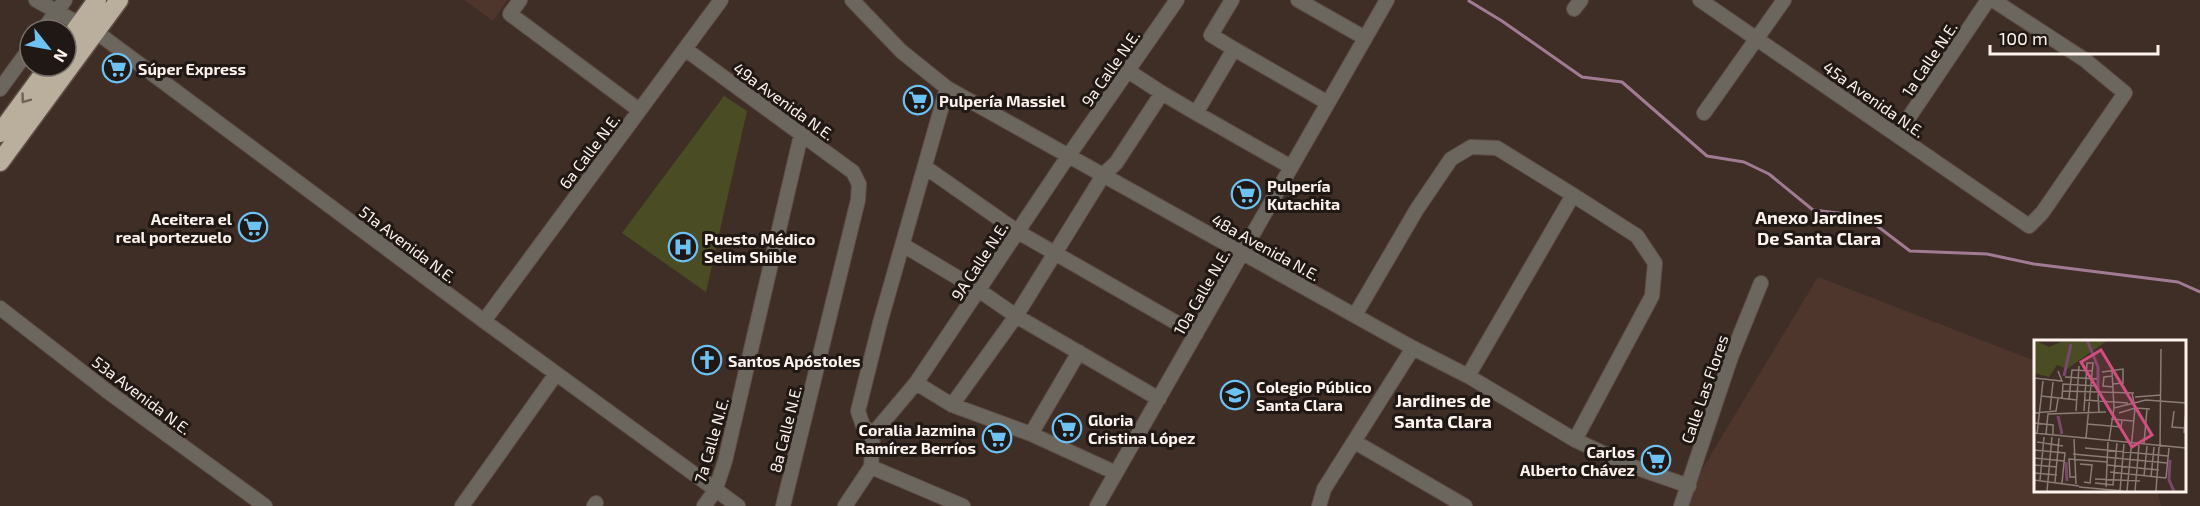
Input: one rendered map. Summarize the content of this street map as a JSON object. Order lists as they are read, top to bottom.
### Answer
{
  "streets": {
    "street": [
      "1a Calle N.E.",
      "9a Calle N.E.",
      "45a Avenida N.E.",
      "49a Avenida N.E.",
      "6a Calle N.E.",
      "51a Avenida N.E.",
      "48a Avenida N.E.",
      "9A Calle N.E.",
      "10a Calle N.E.",
      "Calle Las Flores",
      "53a Avenida N.E.",
      "8a Calle N.E.",
      "7a Calle N.E."
    ]
  },
  "crossings": [
    ["1a Calle N.E.", "45a Avenida N.E."],
    ["9a Calle N.E.", "48a Avenida N.E."],
    ["9a Calle N.E.", "9A Calle N.E."],
    ["49a Avenida N.E.", "6a Calle N.E."],
    ["49a Avenida N.E.", "8a Calle N.E."],
    ["49a Avenida N.E.", "7a Calle N.E."],
    ["6a Calle N.E.", "51a Avenida N.E."],
    ["51a Avenida N.E.", "7a Calle N.E."],
    ["48a Avenida N.E.", "9A Calle N.E."],
    ["48a Avenida N.E.", "10a Calle N.E."],
    ["48a Avenida N.E.", "Calle Las Flores"]
  ],
  "districts": ["Anexo Jardines De Santa Clara", "Jardines de Santa Clara"],
  "places": {
    "supermarket": [
      "Súper Express",
      "Pulpería Massiel",
      "Pulpería Kutachita",
      "Aceitera el real portezuelo",
      "Gloria Cristina López",
      "Coralia Jazmina Ramírez Berríos",
      "Carlos Alberto Chávez"
    ],
    "hospital": ["Puesto Médico Selim Shible"],
    "church": ["Santos Apóstoles"],
    "school or university": ["Colegio Público Santa Clara"]
  },
  "scale_bar": "100 m",
  "north": "bottom right"
}
